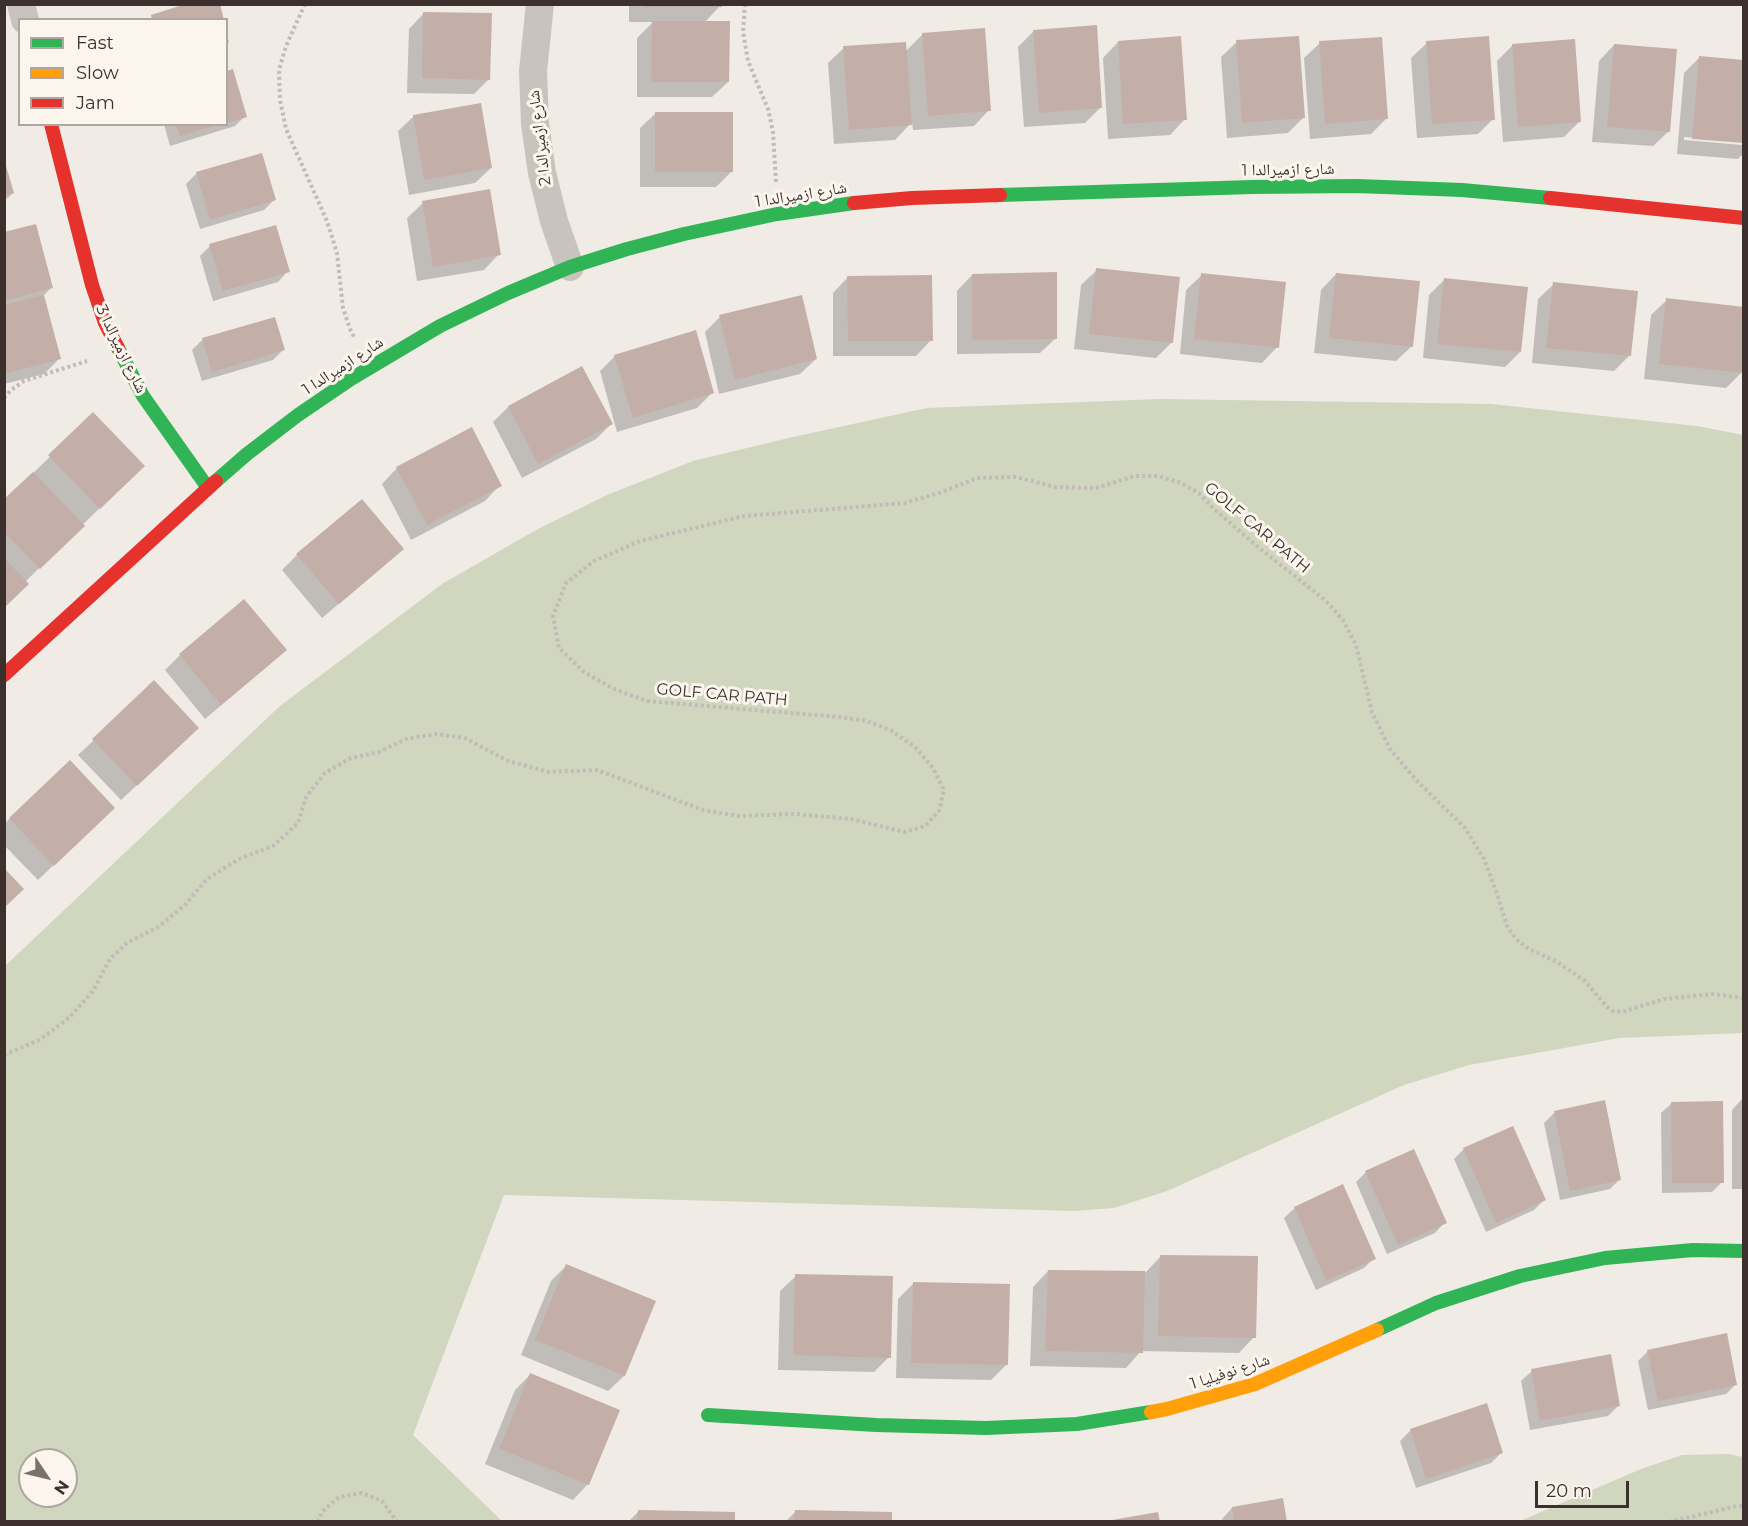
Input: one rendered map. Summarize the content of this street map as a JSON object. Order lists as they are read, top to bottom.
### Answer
{
  "streets": {
    "street": [
      "شارع ازميرالدا 2",
      "شارع ازميرالدا 1",
      "شارع ازميرالدا 3",
      "شارع نوفيليا 1"
    ],
    "path": ["GOLF CAR PATH"]
  },
  "crossings": [
    ["شارع ازميرالدا 2", "شارع ازميرالدا 1"],
    ["شارع ازميرالدا 1", "شارع ازميرالدا 3"]
  ],
  "legend": ["Fast", "Slow", "Jam"],
  "scale_bar": "20 m",
  "north": "bottom right"
}
